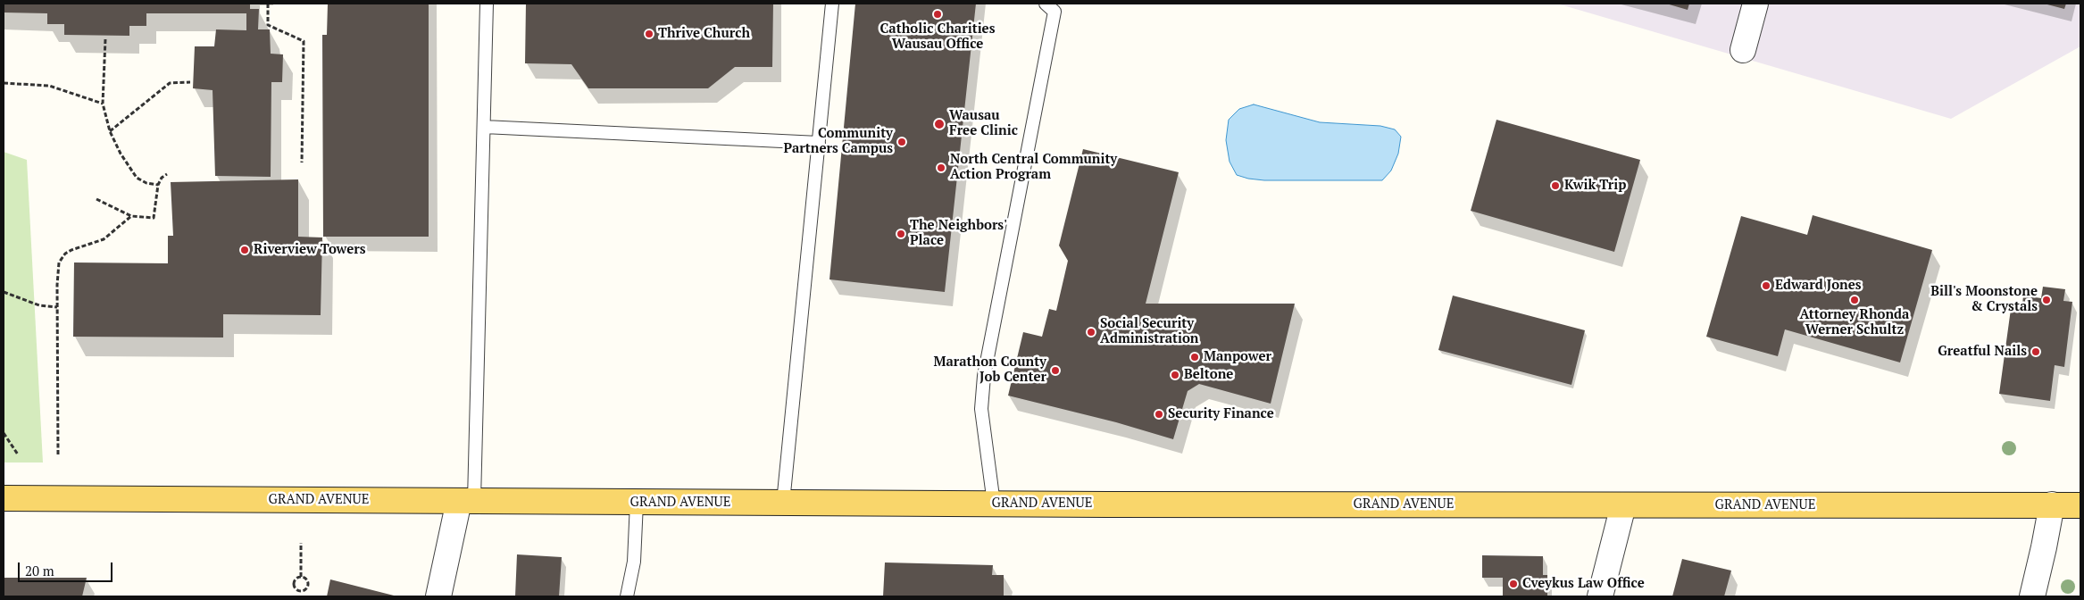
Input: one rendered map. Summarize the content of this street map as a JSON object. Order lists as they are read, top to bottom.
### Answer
{
  "streets": {
    "main road": ["GRAND AVENUE"]
  },
  "places": [
    "Catholic Charities Wausau Office",
    "Thrive Church",
    "Wausau Free Clinic",
    "Community Partners Campus",
    "North Central Community Action Program",
    "Kwik Trip",
    "The Neighbors' Place",
    "Riverview Towers",
    "Edward Jones",
    "Attorney Rhonda Werner Schultz",
    "Bill's Moonstone & Crystals",
    "Social Security Administration",
    "Greatful Nails",
    "Manpower",
    "Marathon County Job Center",
    "Beltone",
    "Security Finance",
    "Cveykus Law Office"
  ],
  "scale_bar": "20 m"
}
